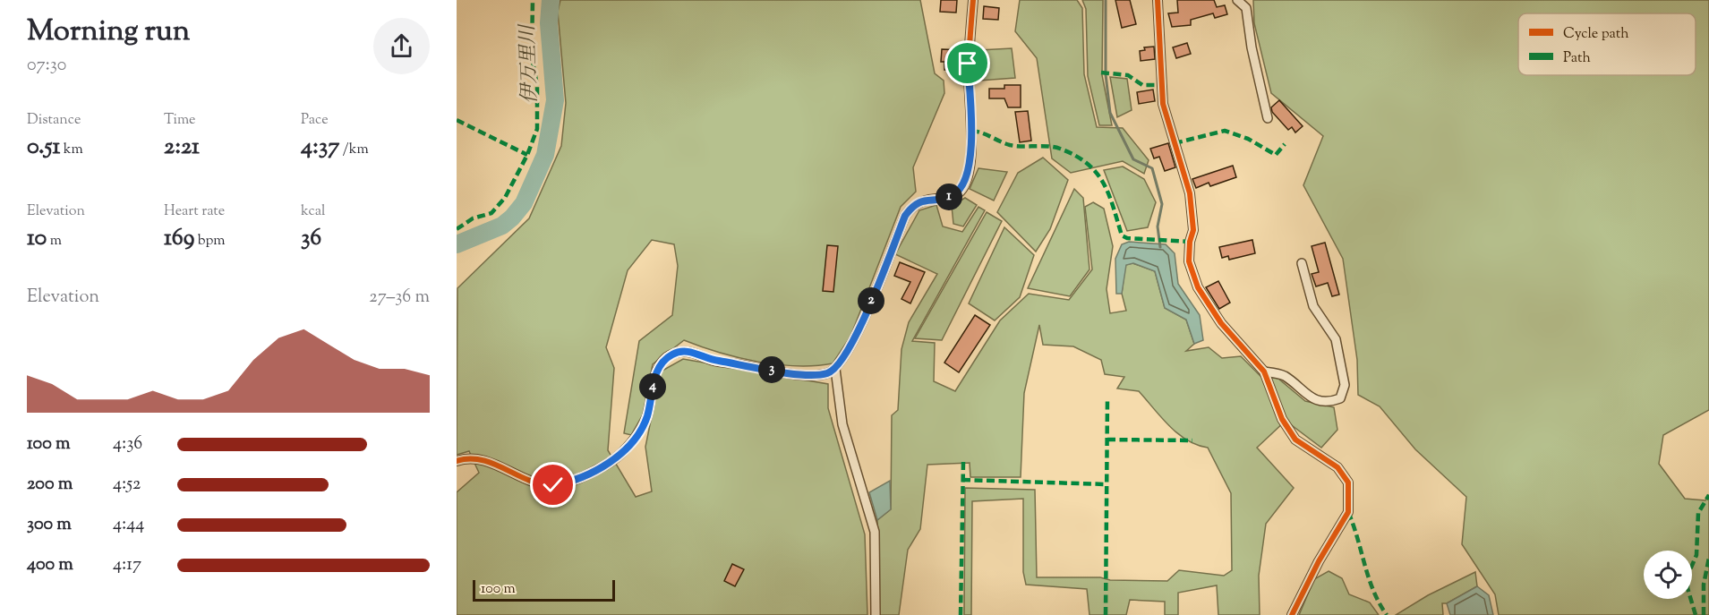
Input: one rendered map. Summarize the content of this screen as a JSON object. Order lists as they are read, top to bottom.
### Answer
{
  "water": ["伊万里川"],
  "legend": ["Cycle path", "Path"],
  "scale_bar": "100 m",
  "page": {
    "heading": ["Morning run", "07:30"],
    "stats": [
      ["Distance", "0.51 km"],
      ["Time", "2:21"],
      ["Pace", "4:37 /km"],
      ["Elevation", "10 m"],
      ["Heart rate", "169 bpm"],
      ["kcal", "36"]
    ],
    "pins": [
      "1",
      "2",
      "3",
      "4"
    ],
    "chart": ["Elevation", "27–36 m"],
    "list": [
      {
        "name": "100 m",
        "note": "4:36"
      },
      {
        "name": "200 m",
        "note": "4:52"
      },
      {
        "name": "300 m",
        "note": "4:44"
      },
      {
        "name": "400 m",
        "note": "4:17"
      }
    ],
    "scale": "100 m"
  }
}
